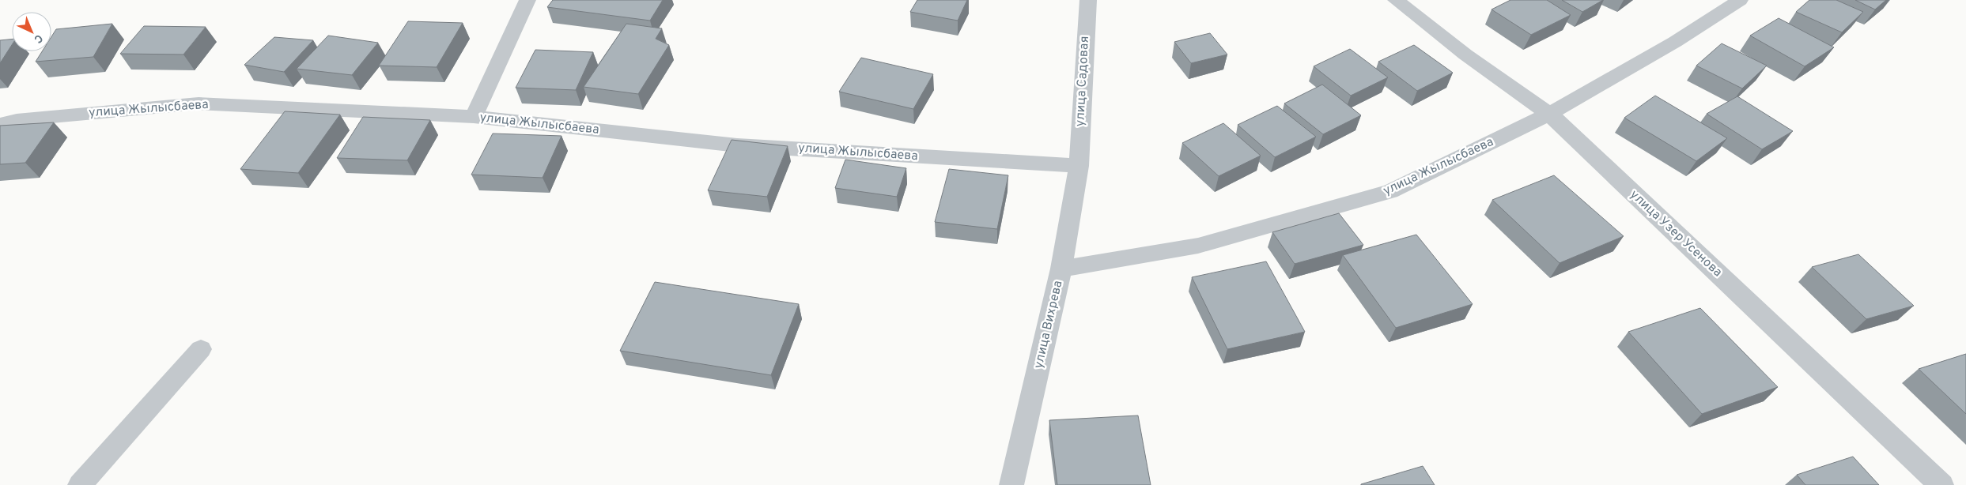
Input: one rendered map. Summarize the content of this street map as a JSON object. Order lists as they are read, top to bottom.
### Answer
{
  "streets": {
    "street": [
      "улица Садовая",
      "улица Жылысбаева",
      "улица Узер Усенова",
      "улица Вихрева"
    ]
  },
  "crossings": [
    ["улица Садовая", "улица Жылысбаева"],
    ["улица Садовая", "улица Вихрева"],
    ["улица Жылысбаева", "улица Узер Усенова"],
    ["улица Жылысбаева", "улица Вихрева"]
  ],
  "north": "bottom right"
}
